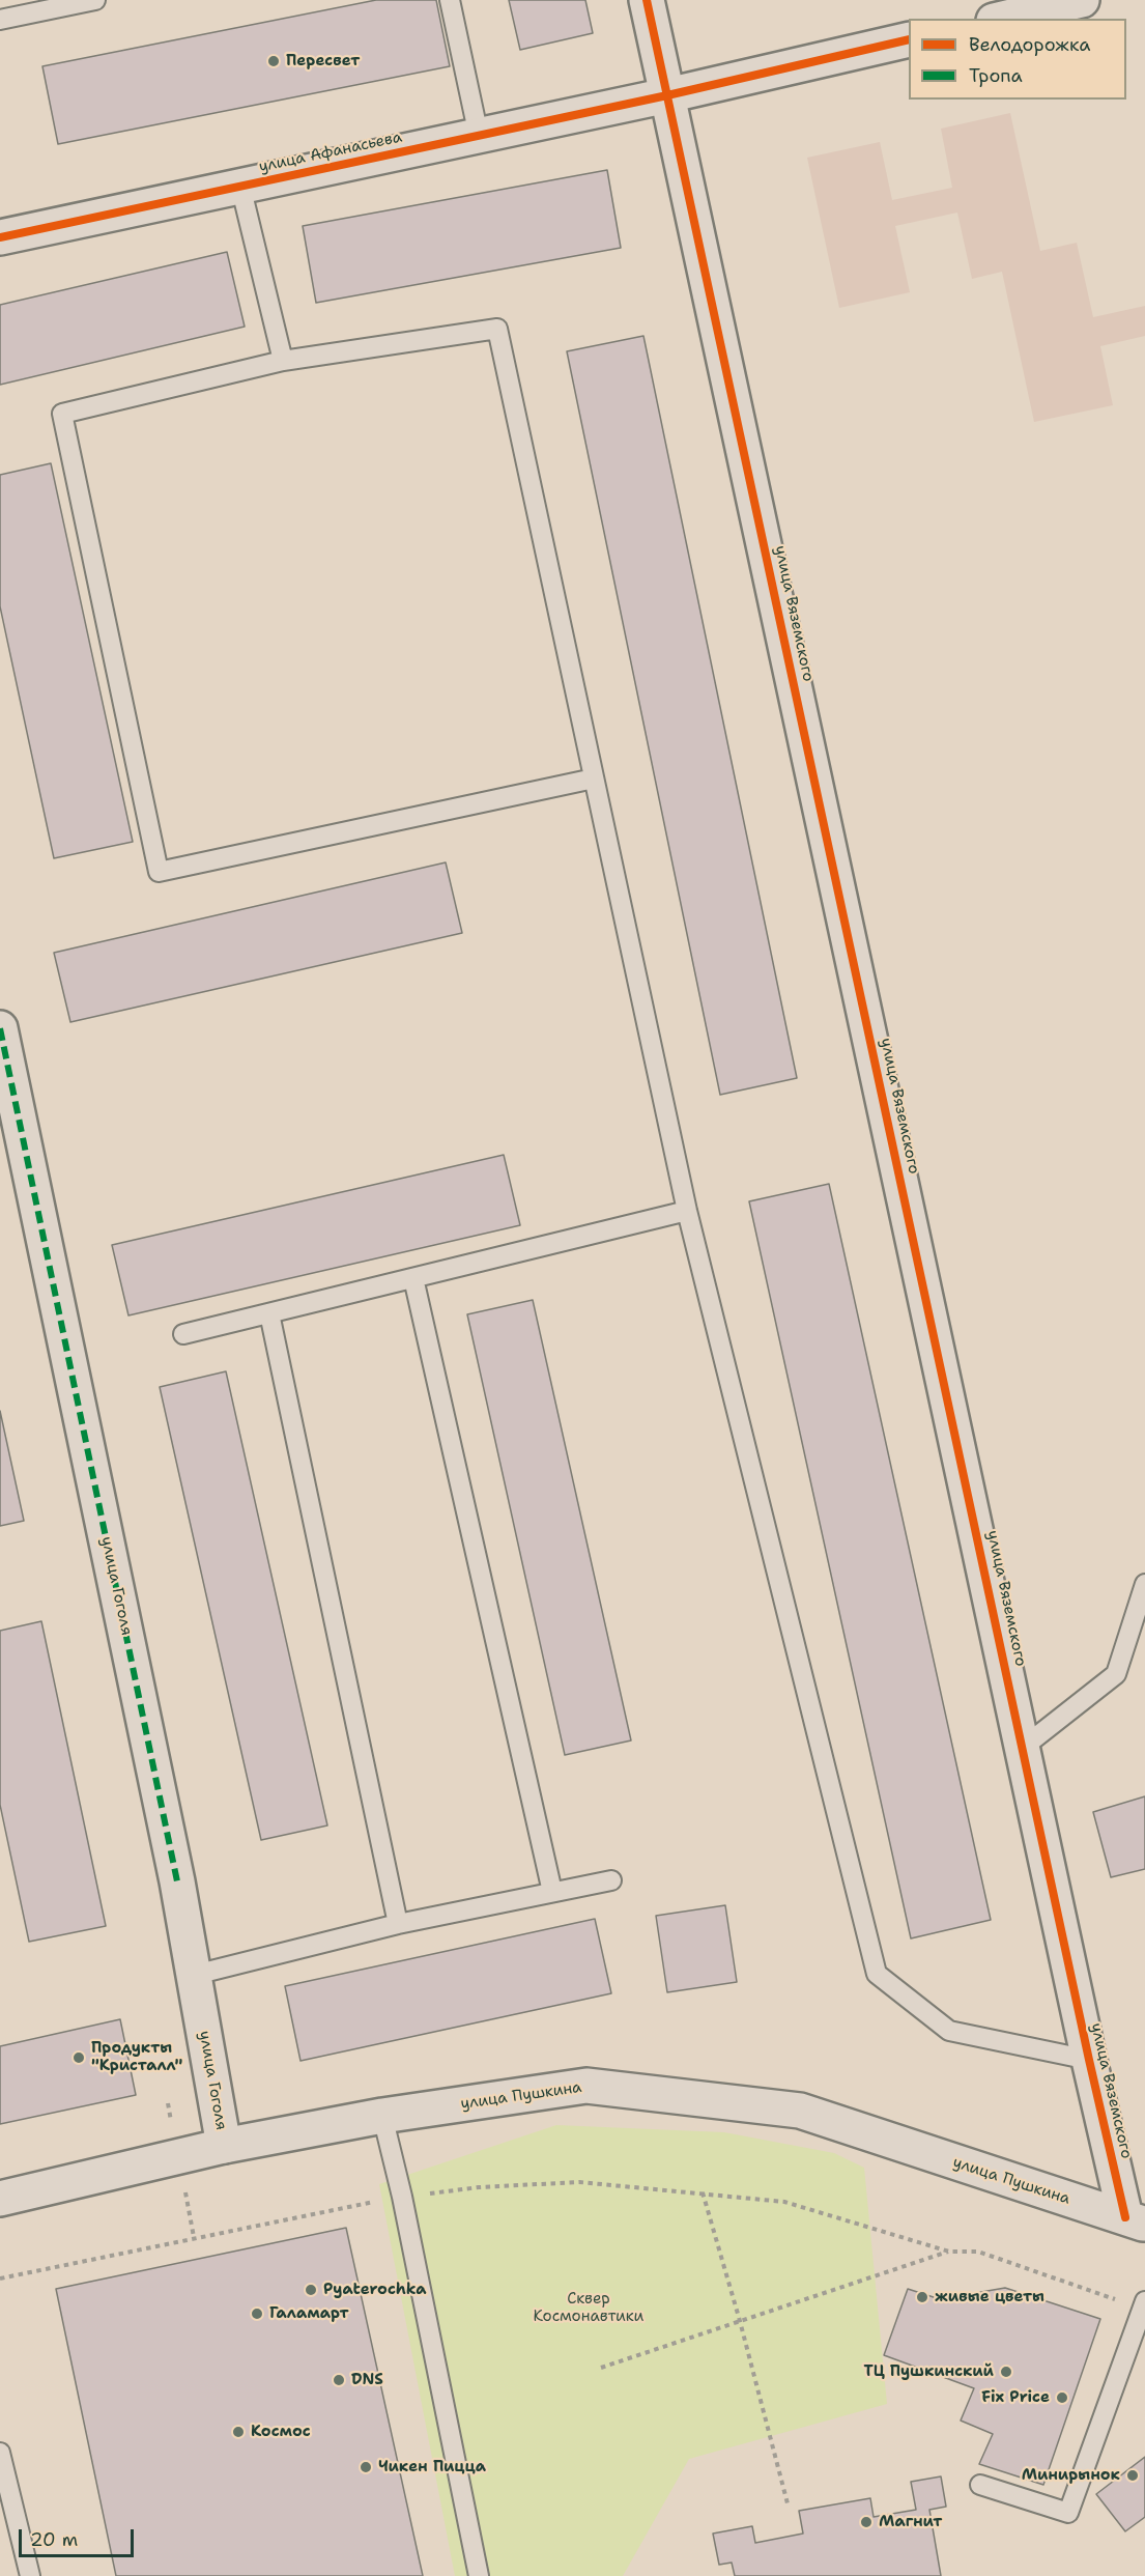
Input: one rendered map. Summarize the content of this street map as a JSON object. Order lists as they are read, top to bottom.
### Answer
{
  "streets": {
    "street": [
      "улица Афанасьева",
      "улица Вяземского",
      "улица Гоголя",
      "улица Пушкина"
    ]
  },
  "crossings": [
    ["улица Афанасьева", "улица Вяземского"],
    ["улица Вяземского", "улица Пушкина"],
    ["улица Гоголя", "улица Пушкина"]
  ],
  "parks": ["Сквер Космонавтики"],
  "places": [
    "Пересвет",
    "Продукты \"Кристалл\"",
    "Pyaterochka",
    "живые цветы",
    "Галамарт",
    "ТЦ Пушкинский",
    "DNS",
    "Fix Price",
    "Космос",
    "Чикен Пицца",
    "Минирынок",
    "Магнит"
  ],
  "legend": ["Велодорожка", "Тропа"],
  "scale_bar": "20 m"
}
